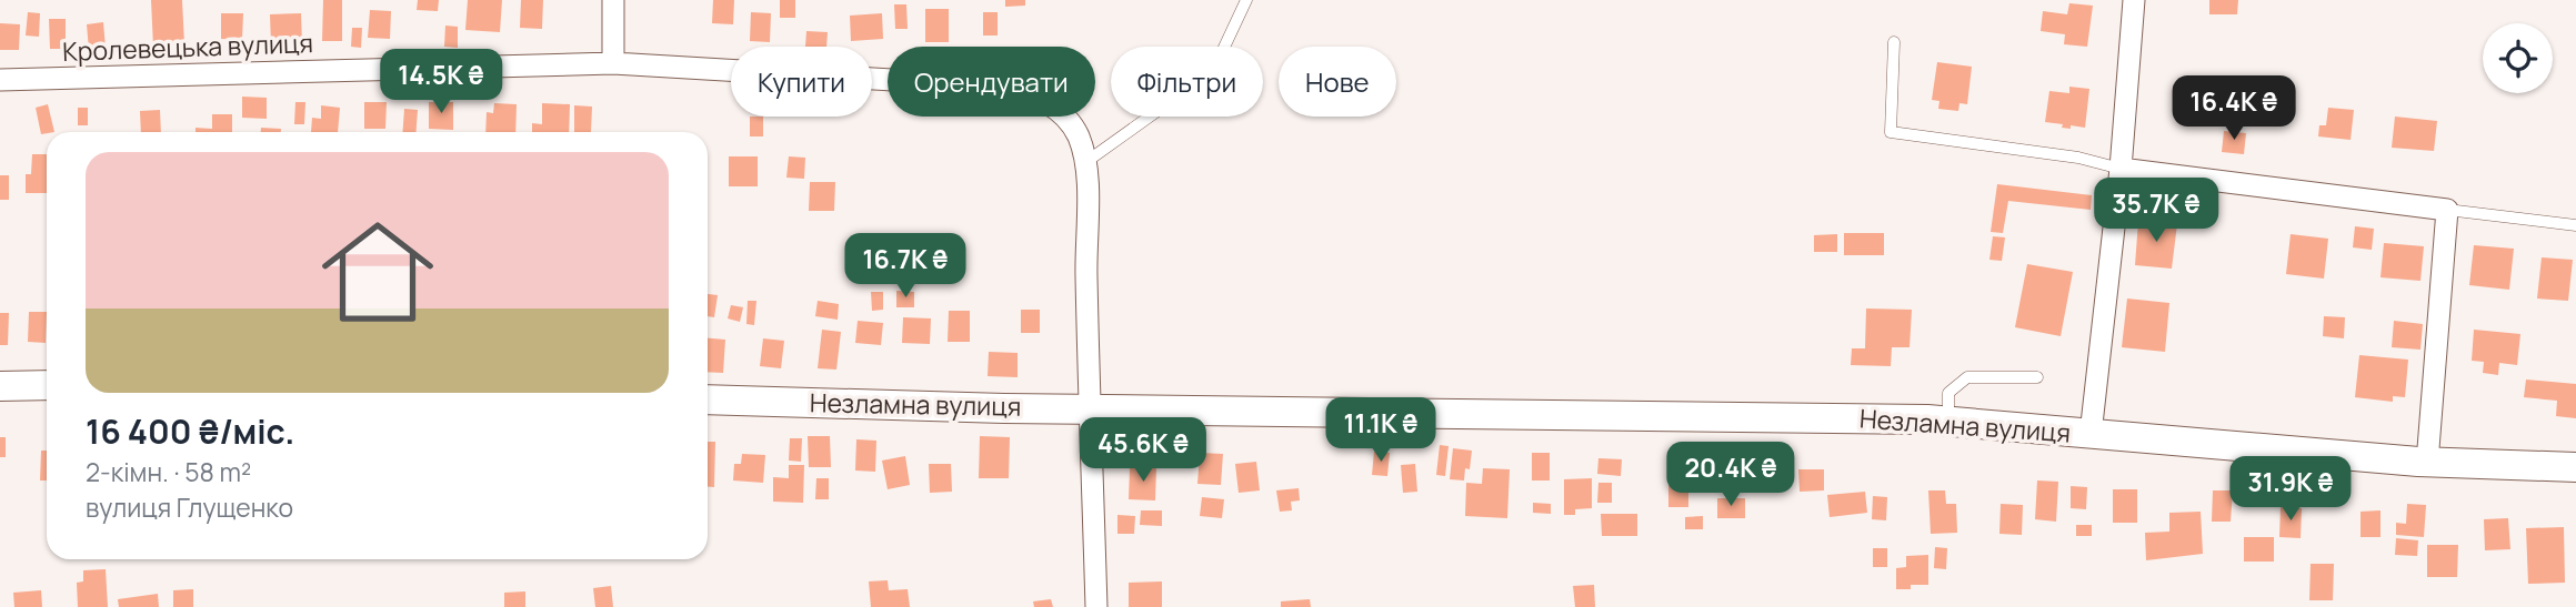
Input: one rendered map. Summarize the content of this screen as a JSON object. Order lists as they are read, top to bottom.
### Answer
{
  "streets": {
    "street": ["Кролевецька вулиця", "Незламна вулиця"]
  },
  "page": {
    "chip": [
      "Купити",
      "Орендувати",
      "Фільтри",
      "Нове"
    ],
    "price": [
      "14.5K ₴",
      "16.4K ₴",
      "35.7K ₴",
      "16.7K ₴",
      "11.1K ₴",
      "45.6K ₴",
      "20.4K ₴",
      "31.9K ₴"
    ],
    "list": [
      {
        "name": "16 400 ₴/міс.",
        "note": "2-кімн. · 58 m² · вулиця Глущенко"
      }
    ]
  }
}
